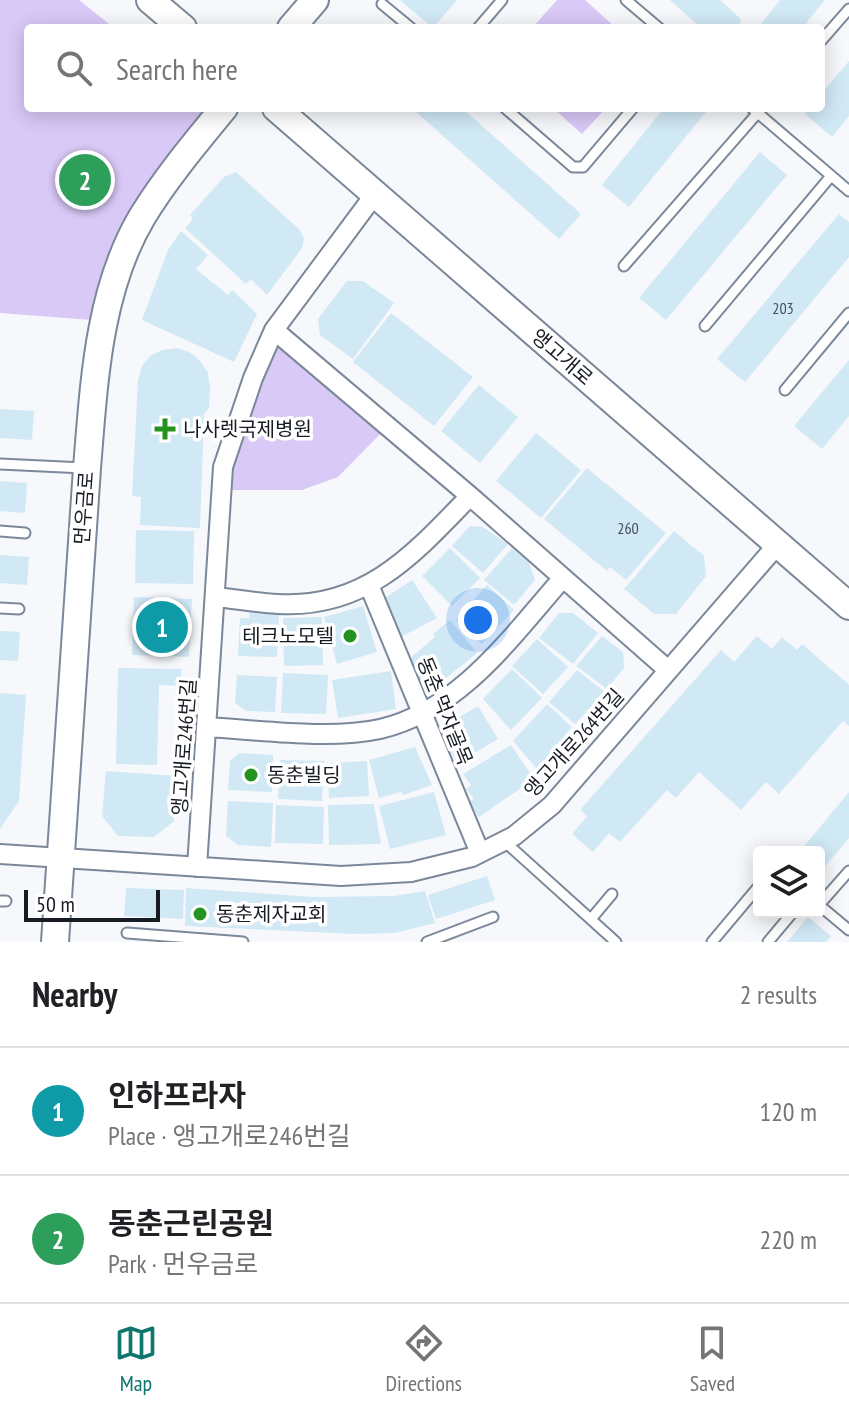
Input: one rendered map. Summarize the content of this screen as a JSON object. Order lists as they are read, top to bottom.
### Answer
{
  "streets": {
    "main road": ["앵고개로", "먼우금로"],
    "street": ["동춘 먹자골목", "앵고개로264번길", "앵고개로246번길"]
  },
  "crossings": [
    ["앵고개로", "앵고개로264번길"],
    ["앵고개로", "앵고개로246번길"],
    ["먼우금로", "앵고개로264번길"],
    ["동춘 먹자골목", "앵고개로264번길"],
    ["앵고개로264번길", "앵고개로246번길"]
  ],
  "places": {
    "health": ["나사렛국제병원"],
    "other": ["테크노모텔", "동춘빌딩", "동춘제자교회"]
  },
  "house_numbers": ["203", "260"],
  "scale_bar": "50 m",
  "page": {
    "search": "Search here",
    "pins": ["2", "1"],
    "scale": "50 m",
    "heading": ["Nearby", "2 results"],
    "list": [
      {
        "mark": "1",
        "name": "인하프라자",
        "note": "Place · 앵고개로246번길",
        "value": "120 m"
      },
      {
        "mark": "2",
        "name": "동춘근린공원",
        "note": "Park · 먼우금로",
        "value": "220 m"
      }
    ],
    "nav": ["Map", "Directions", "Saved"]
  }
}
